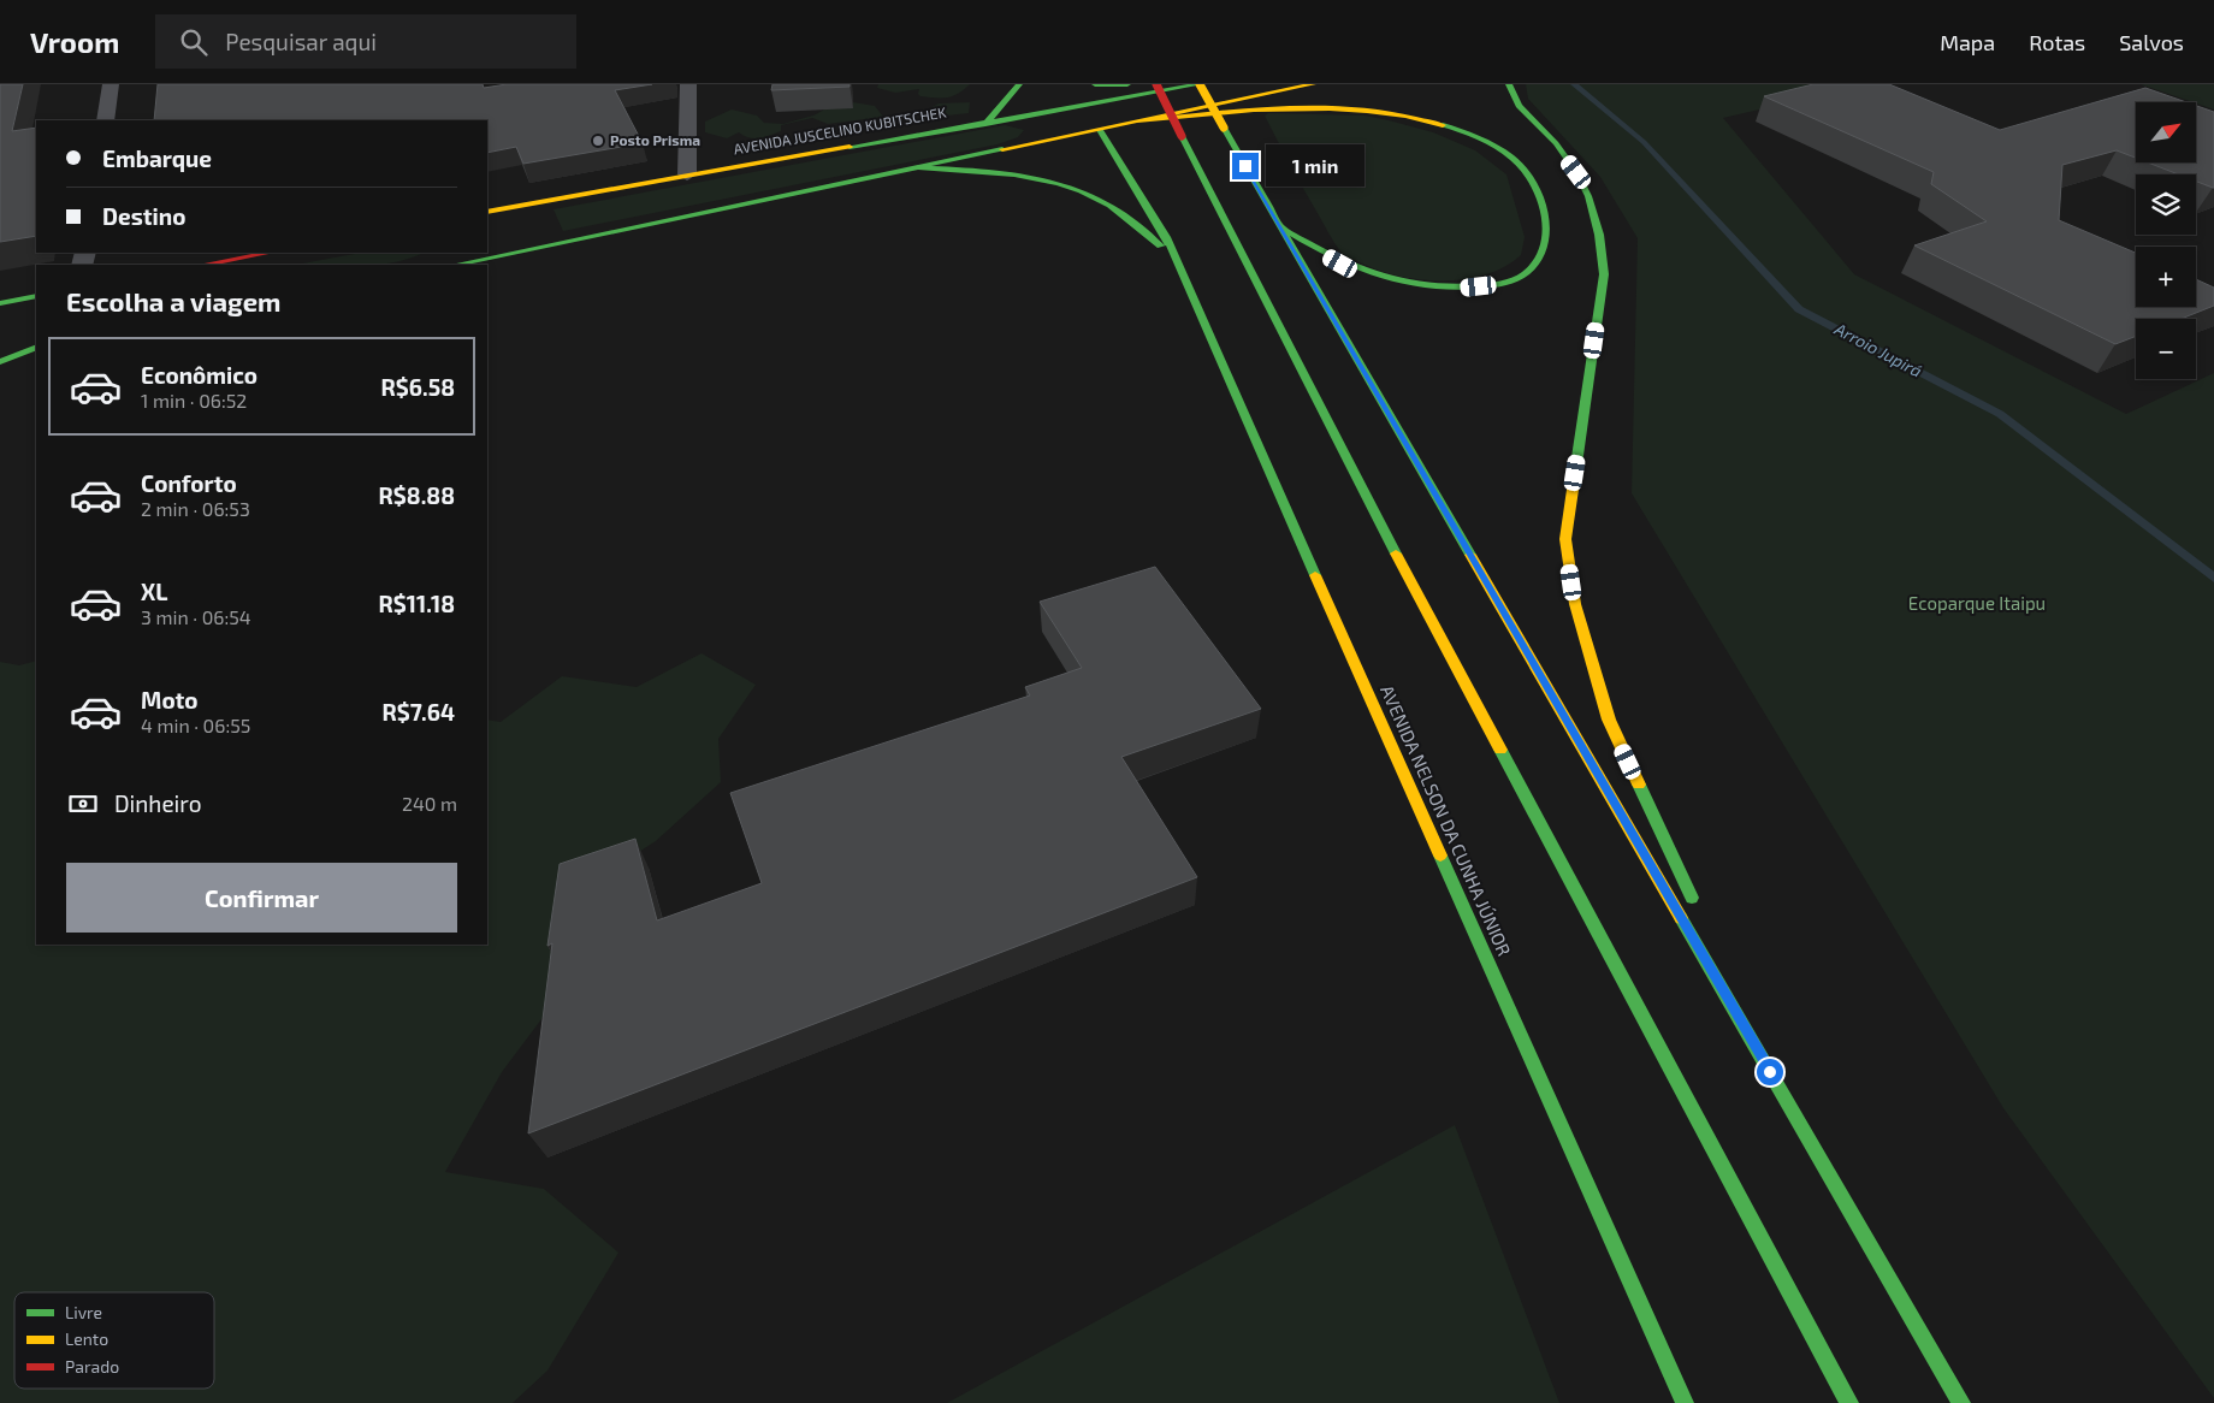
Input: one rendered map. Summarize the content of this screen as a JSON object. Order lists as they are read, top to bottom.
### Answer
{
  "streets": {
    "main road": ["AVENIDA JUSCELINO KUBITSCHEK", "AVENIDA NELSON DA CUNHA JÚNIOR"]
  },
  "water": ["Arroio Jupirá"],
  "parks": ["Ecoparque Itaipu"],
  "places": ["Posto Prisma"],
  "legend": ["Livre", "Lento", "Parado"],
  "north": "top right",
  "page": {
    "header": "Vroom",
    "search": "Pesquisar aqui",
    "nav": ["Mapa", "Rotas", "Salvos"],
    "map_buttons": ["+", "−"],
    "banner": ["Embarque", "Destino"],
    "bubble": "1 min",
    "heading": "Escolha a viagem",
    "list": [
      {
        "name": "Econômico",
        "note": "1 min · 06:52",
        "value": "R$6.58"
      },
      {
        "name": "Conforto",
        "note": "2 min · 06:53",
        "value": "R$8.88"
      },
      {
        "name": "XL",
        "note": "3 min · 06:54",
        "value": "R$11.18"
      },
      {
        "name": "Moto",
        "note": "4 min · 06:55",
        "value": "R$7.64"
      }
    ],
    "pay": ["Dinheiro", "240 m"],
    "buttons": "Confirmar"
  }
}
